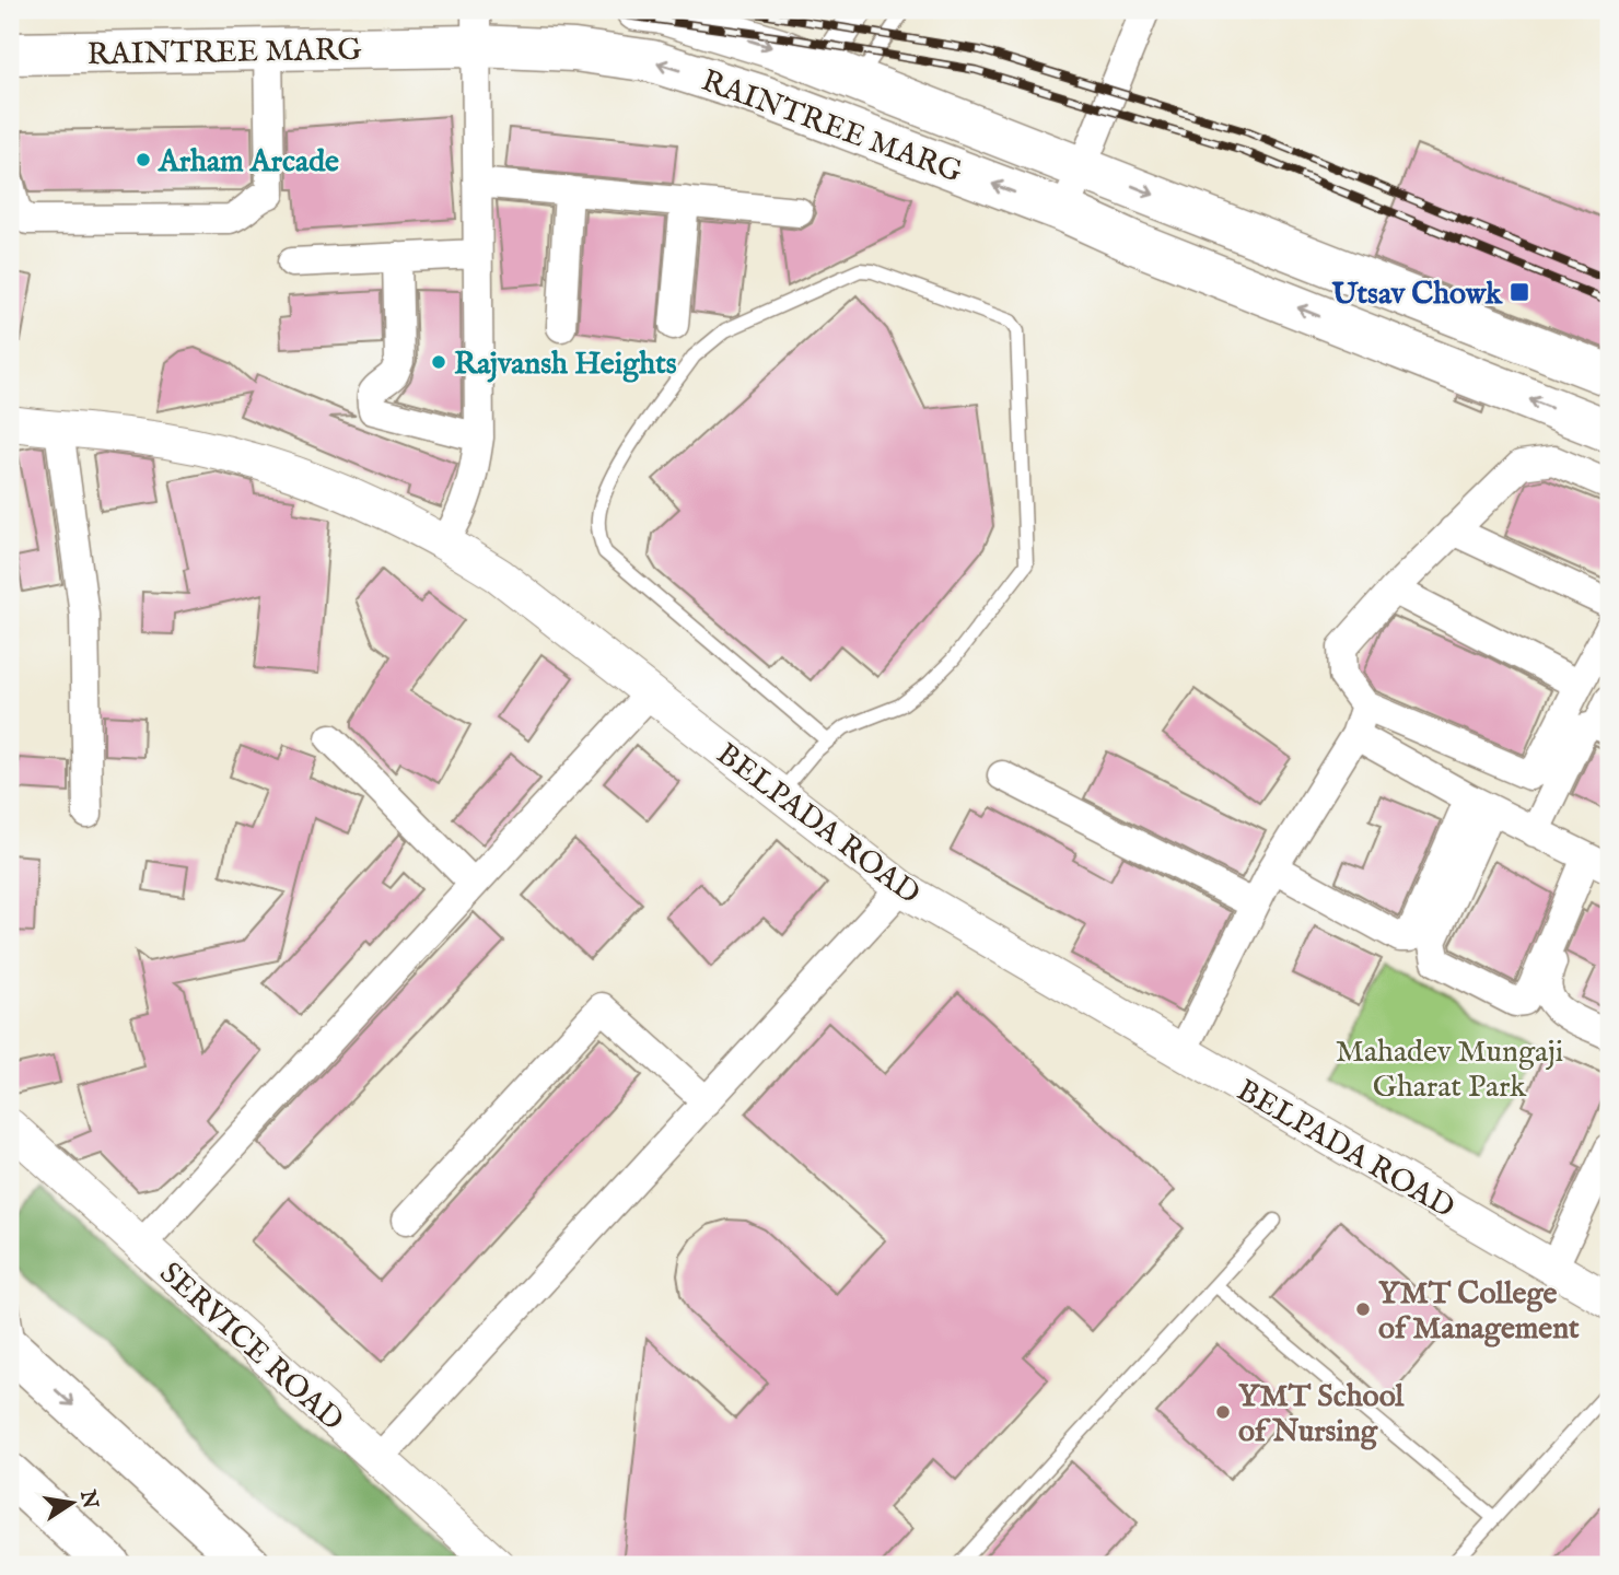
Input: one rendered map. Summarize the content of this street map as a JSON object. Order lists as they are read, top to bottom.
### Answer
{
  "streets": {
    "main road": ["RAINTREE MARG"],
    "street": ["BELPADA ROAD", "SERVICE ROAD"]
  },
  "parks": ["Mahadev Mungaji Gharat Park"],
  "places": {
    "other": [
      "Arham Arcade",
      "Rajvansh Heights",
      "YMT College of Management",
      "YMT School of Nursing"
    ],
    "transit": ["Utsav Chowk"]
  },
  "north": "right"
}
